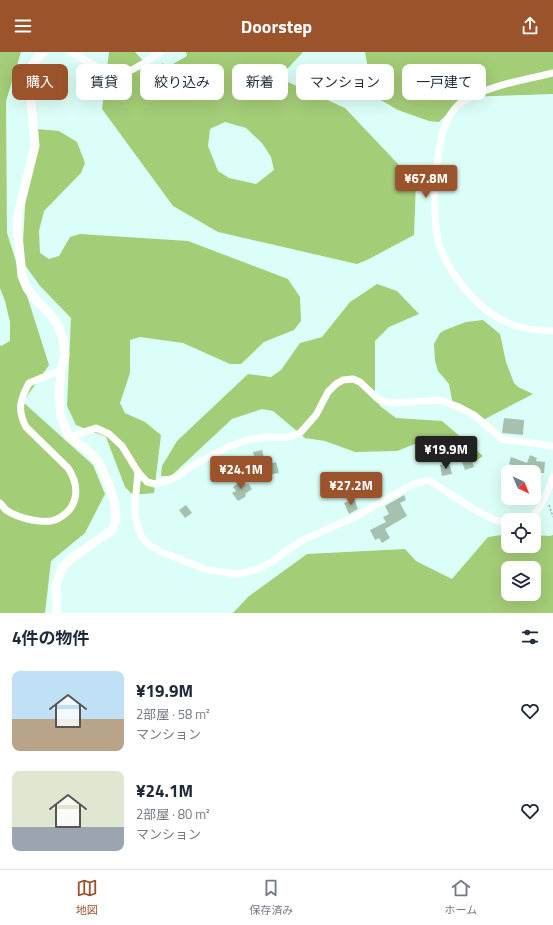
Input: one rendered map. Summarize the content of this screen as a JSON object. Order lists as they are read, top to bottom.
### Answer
{
  "north": "bottom right",
  "page": {
    "header": "Doorstep",
    "chip": [
      "購入",
      "賃貸",
      "絞り込み",
      "新着",
      "マンション",
      "一戸建て"
    ],
    "price": [
      "¥67.8M",
      "¥19.9M",
      "¥24.1M",
      "¥27.2M"
    ],
    "heading": "4件の物件",
    "list": [
      {
        "name": "¥19.9M",
        "note": "2部屋 · 58 m² · マンション"
      },
      {
        "name": "¥24.1M",
        "note": "2部屋 · 80 m² · マンション"
      }
    ],
    "tabs": ["地図", "保存済み", "ホーム"]
  }
}
